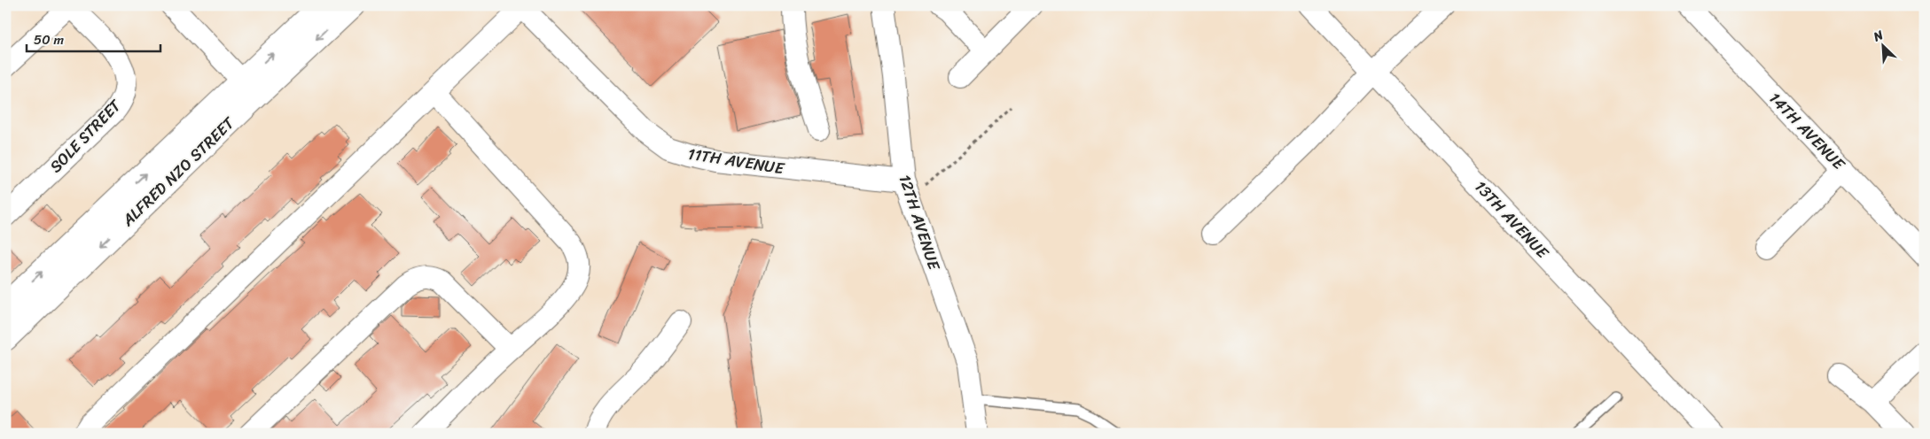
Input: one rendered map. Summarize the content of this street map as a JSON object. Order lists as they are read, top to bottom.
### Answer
{
  "streets": {
    "street": [
      "14TH AVENUE",
      "SOLE STREET",
      "11TH AVENUE",
      "ALFRED NZO STREET",
      "13TH AVENUE",
      "12TH AVENUE"
    ]
  },
  "crossings": [
    ["11TH AVENUE", "12TH AVENUE"]
  ],
  "scale_bar": "50 m",
  "north": "top left"
}
